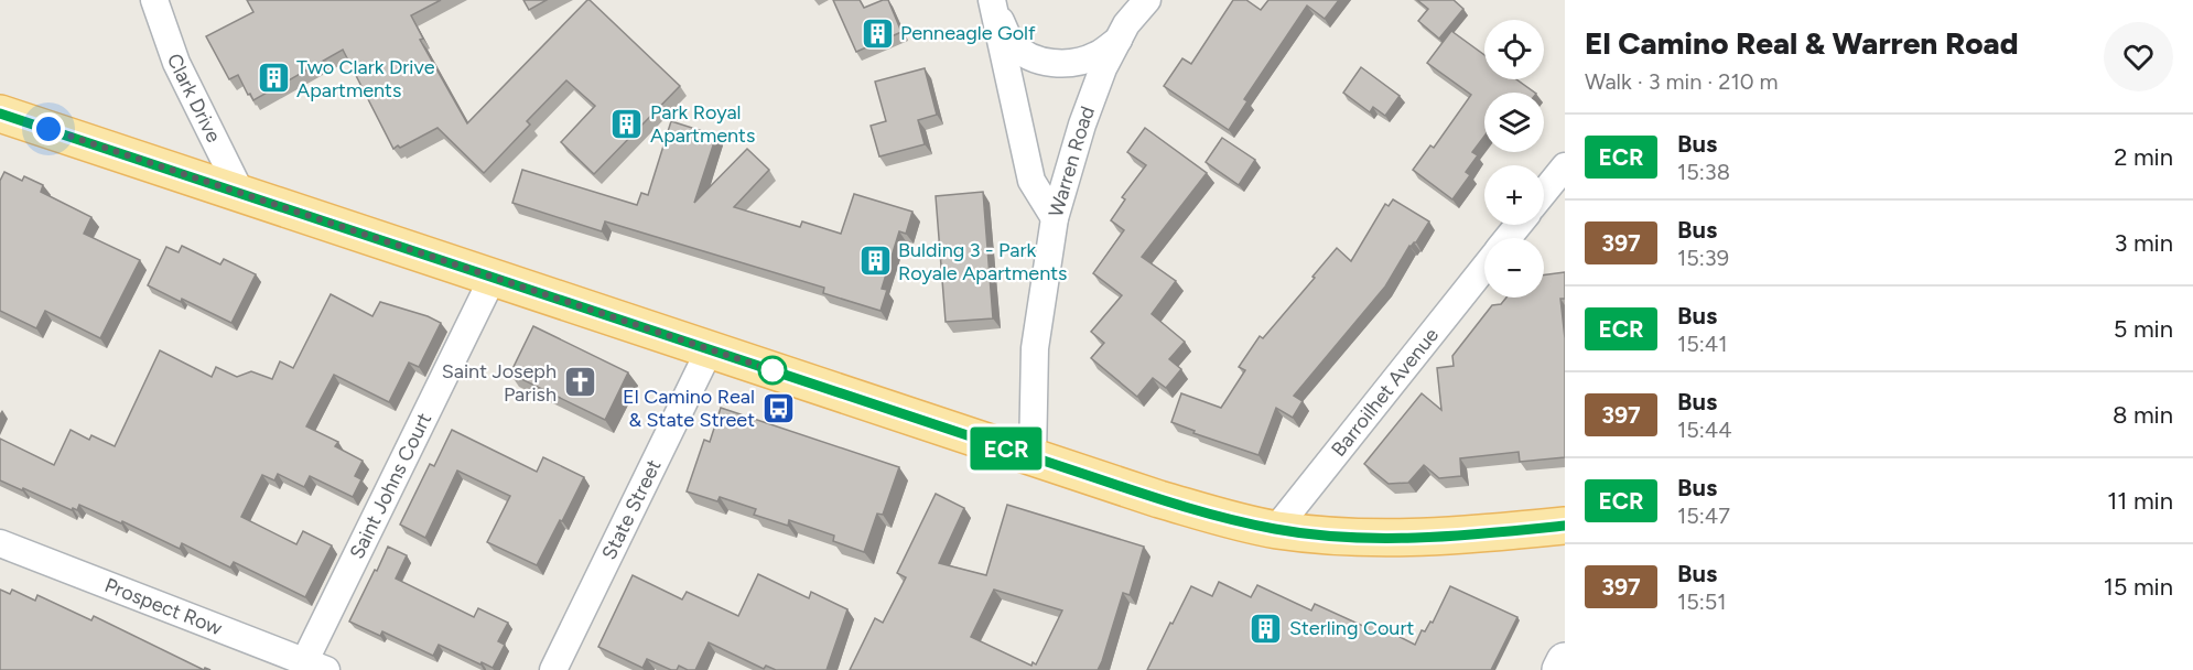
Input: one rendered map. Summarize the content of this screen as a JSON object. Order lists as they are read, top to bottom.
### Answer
{
  "streets": {
    "street": [
      "Clark Drive",
      "Warren Road",
      "Barroilhet Avenue",
      "Saint Johns Court",
      "State Street",
      "Prospect Row"
    ]
  },
  "crossings": [
    ["Saint Johns Court", "Prospect Row"]
  ],
  "places": {
    "building": [
      "Penneagle Golf",
      "Two Clark Drive Apartments",
      "Park Royal Apartments",
      "Bulding 3 - Park Royale Apartments",
      "Sterling Court"
    ],
    "church": ["Saint Joseph Parish"],
    "bus stop": ["El Camino Real & State Street"]
  },
  "lines": ["bus line ECR"],
  "page": {
    "on_map": "ECR",
    "heading": ["El Camino Real & Warren Road", "Walk · 3 min · 210 m"],
    "map_buttons": ["+", "−"],
    "list": [
      {
        "mark": "ECR",
        "name": "Bus",
        "note": "15:38",
        "value": "2 min"
      },
      {
        "mark": "397",
        "name": "Bus",
        "note": "15:39",
        "value": "3 min"
      },
      {
        "mark": "ECR",
        "name": "Bus",
        "note": "15:41",
        "value": "5 min"
      },
      {
        "mark": "397",
        "name": "Bus",
        "note": "15:44",
        "value": "8 min"
      },
      {
        "mark": "ECR",
        "name": "Bus",
        "note": "15:47",
        "value": "11 min"
      },
      {
        "mark": "397",
        "name": "Bus",
        "note": "15:51",
        "value": "15 min"
      }
    ]
  }
}
